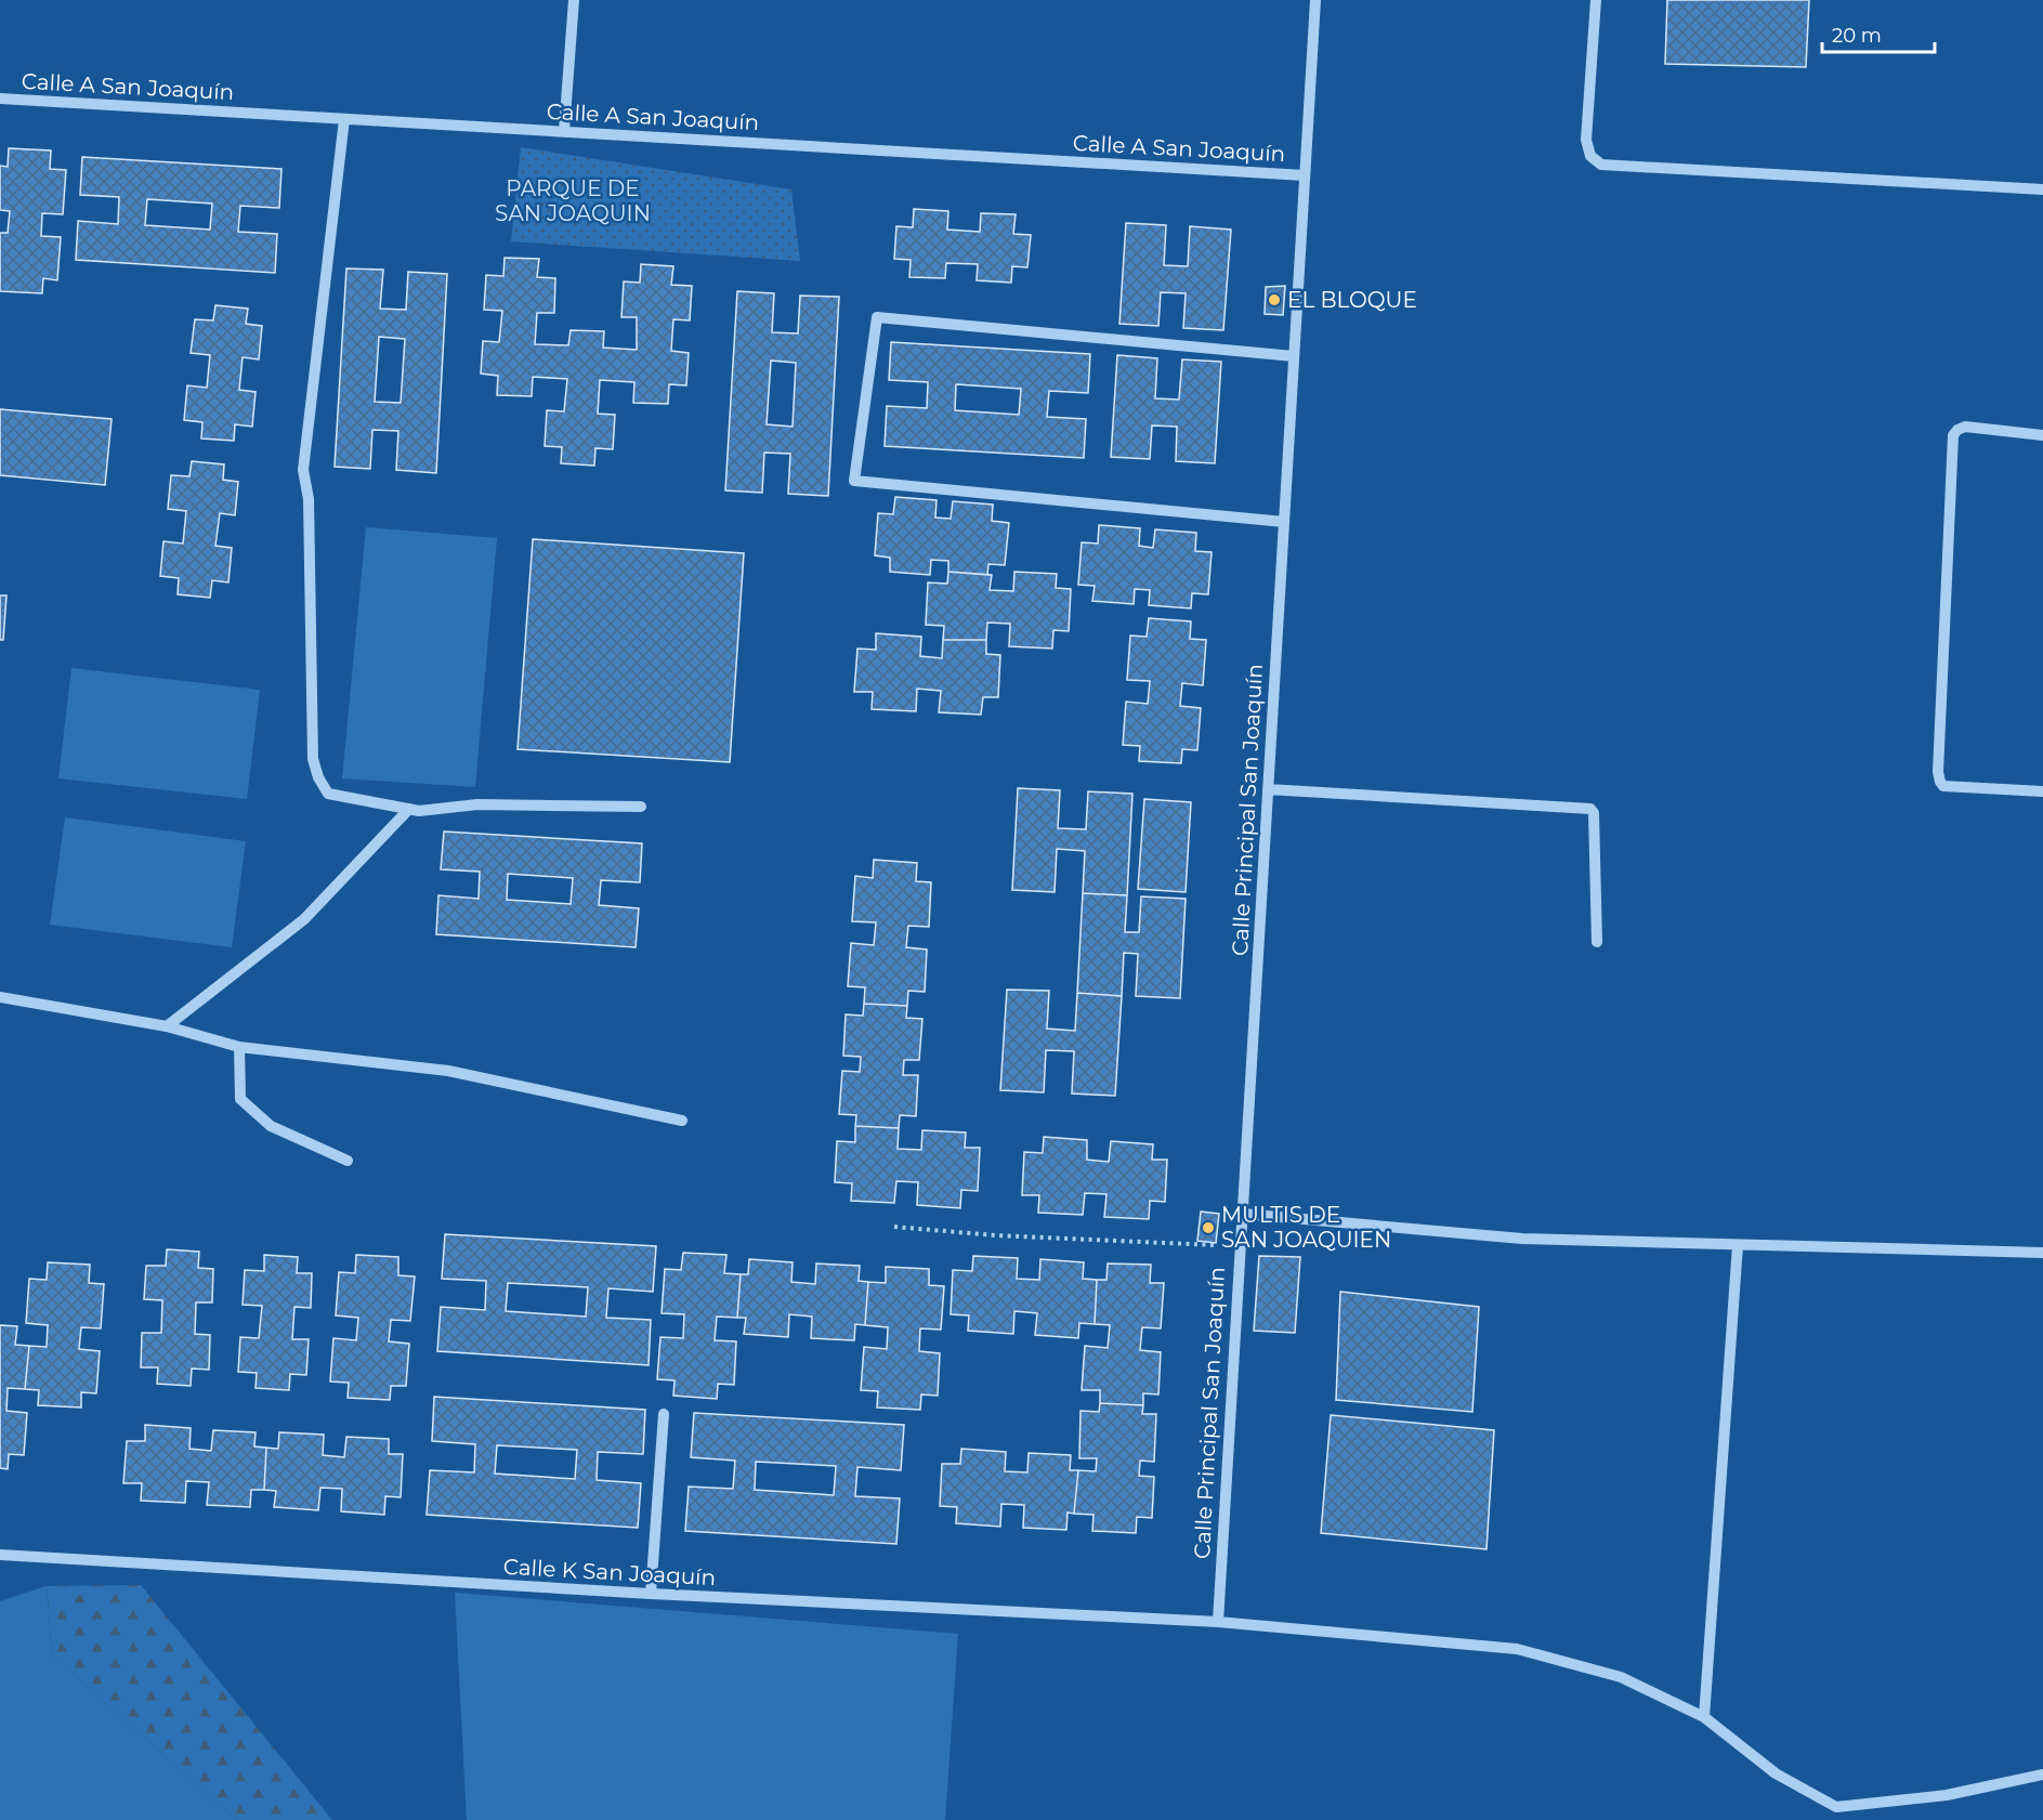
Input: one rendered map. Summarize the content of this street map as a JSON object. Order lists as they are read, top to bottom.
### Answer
{
  "streets": {
    "street": ["Calle A San Joaquín", "Calle Principal San Joaquín", "Calle K San Joaquín"]
  },
  "crossings": [
    ["Calle A San Joaquín", "Calle Principal San Joaquín"],
    ["Calle Principal San Joaquín", "Calle K San Joaquín"]
  ],
  "parks": ["PARQUE DE SAN JOAQUIN"],
  "places": ["EL BLOQUE", "MULTIS DE SAN JOAQUIEN"],
  "scale_bar": "20 m"
}
